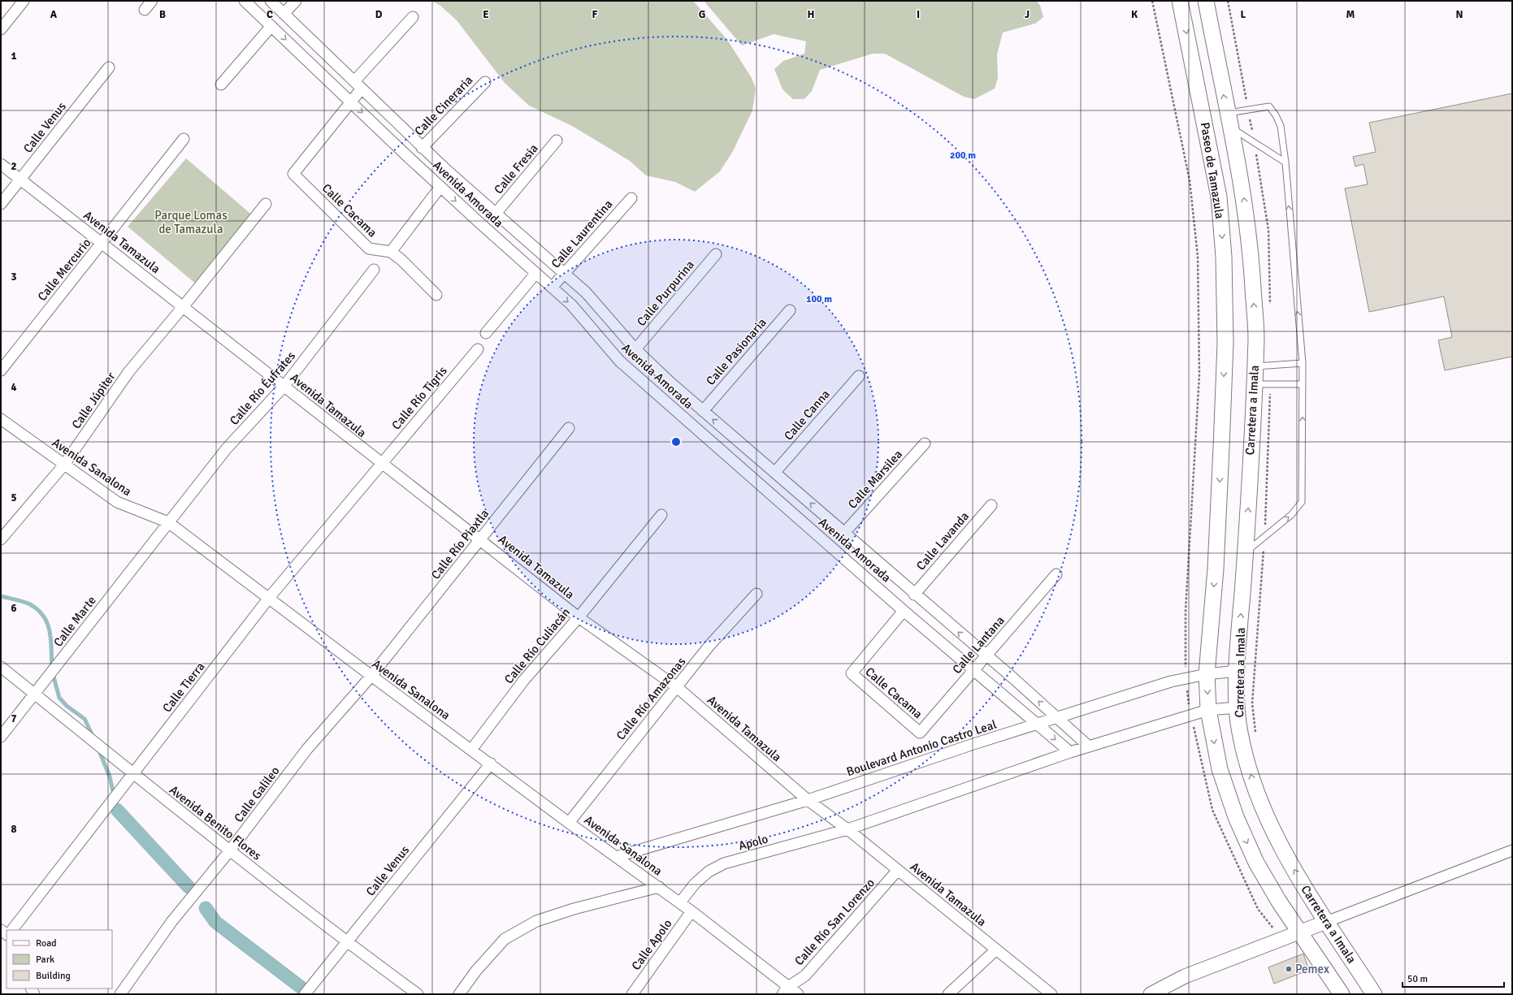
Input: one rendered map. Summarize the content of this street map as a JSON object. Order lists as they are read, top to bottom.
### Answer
{
  "streets": {
    "main road": ["Paseo de Tamazula", "Carretera a Imala"],
    "street": [
      "Calle Cineraria",
      "Calle Venus",
      "Calle Fresia",
      "Avenida Amorada",
      "Calle Cacama",
      "Calle Laurentina",
      "Avenida Tamazula",
      "Calle Mercurio",
      "Calle Purpurina",
      "Calle Pasionaria",
      "Calle Río Éufrates",
      "Calle Río Tigris",
      "Calle Júpiter",
      "Calle Canna",
      "Avenida Sanalona",
      "Calle Marsilea",
      "Calle Lavanda",
      "Calle Río Piaxtla",
      "Calle Marte",
      "Calle Lantana",
      "Calle Río Culiacán",
      "Calle Tierra",
      "Calle Río Amazonas",
      "Boulevard Antonio Castro Leal",
      "Calle Galileo",
      "Avenida Benito Flores",
      "Apolo",
      "Calle Río San Lorenzo",
      "Calle Apolo"
    ]
  },
  "crossings": [
    ["Calle Cineraria", "Avenida Amorada"],
    ["Calle Venus", "Avenida Tamazula"],
    ["Calle Venus", "Avenida Sanalona"],
    ["Calle Venus", "Avenida Benito Flores"],
    ["Calle Fresia", "Avenida Amorada"],
    ["Paseo de Tamazula", "Carretera a Imala"],
    ["Paseo de Tamazula", "Boulevard Antonio Castro Leal"],
    ["Avenida Amorada", "Calle Cacama"],
    ["Avenida Amorada", "Calle Laurentina"],
    ["Avenida Amorada", "Calle Purpurina"],
    ["Avenida Amorada", "Calle Pasionaria"],
    ["Avenida Amorada", "Calle Canna"],
    ["Avenida Amorada", "Calle Marsilea"],
    ["Avenida Amorada", "Calle Lavanda"],
    ["Avenida Amorada", "Calle Lantana"],
    ["Avenida Amorada", "Boulevard Antonio Castro Leal"],
    ["Calle Cacama", "Calle Lantana"],
    ["Avenida Tamazula", "Calle Mercurio"],
    ["Avenida Tamazula", "Calle Río Éufrates"],
    ["Avenida Tamazula", "Calle Río Tigris"],
    ["Avenida Tamazula", "Calle Júpiter"],
    ["Avenida Tamazula", "Calle Río Piaxtla"],
    ["Avenida Tamazula", "Calle Río Culiacán"],
    ["Avenida Tamazula", "Calle Tierra"],
    ["Avenida Tamazula", "Calle Río Amazonas"],
    ["Avenida Tamazula", "Boulevard Antonio Castro Leal"],
    ["Avenida Tamazula", "Apolo"],
    ["Avenida Tamazula", "Calle Río San Lorenzo"],
    ["Calle Río Éufrates", "Avenida Sanalona"],
    ["Calle Río Éufrates", "Calle Marte"],
    ["Calle Río Tigris", "Calle Tierra"],
    ["Calle Júpiter", "Avenida Sanalona"],
    ["Carretera a Imala", "Boulevard Antonio Castro Leal"],
    ["Avenida Sanalona", "Calle Río Piaxtla"],
    ["Avenida Sanalona", "Calle Marte"],
    ["Avenida Sanalona", "Calle Río Culiacán"],
    ["Avenida Sanalona", "Calle Tierra"],
    ["Avenida Sanalona", "Calle Río Amazonas"],
    ["Avenida Sanalona", "Boulevard Antonio Castro Leal"],
    ["Avenida Sanalona", "Calle Galileo"],
    ["Avenida Sanalona", "Apolo"],
    ["Avenida Sanalona", "Calle Río San Lorenzo"],
    ["Avenida Sanalona", "Calle Apolo"],
    ["Calle Río Piaxtla", "Calle Galileo"],
    ["Calle Marte", "Avenida Benito Flores"],
    ["Calle Tierra", "Avenida Benito Flores"],
    ["Calle Galileo", "Avenida Benito Flores"]
  ],
  "parks": ["Parque Lomas de Tamazula"],
  "places": ["Pemex"],
  "legend": ["Road", "Park", "Building"],
  "scale_bar": "50 m",
  "grid": {
    "columns": [
      "A",
      "B",
      "C",
      "D",
      "E",
      "F",
      "G",
      "H",
      "I",
      "J",
      "K",
      "L",
      "M",
      "N"
    ],
    "rows": [
      "1",
      "2",
      "3",
      "4",
      "5",
      "6",
      "7",
      "8"
    ]
  },
  "rings": ["200 m", "100 m"]
}
